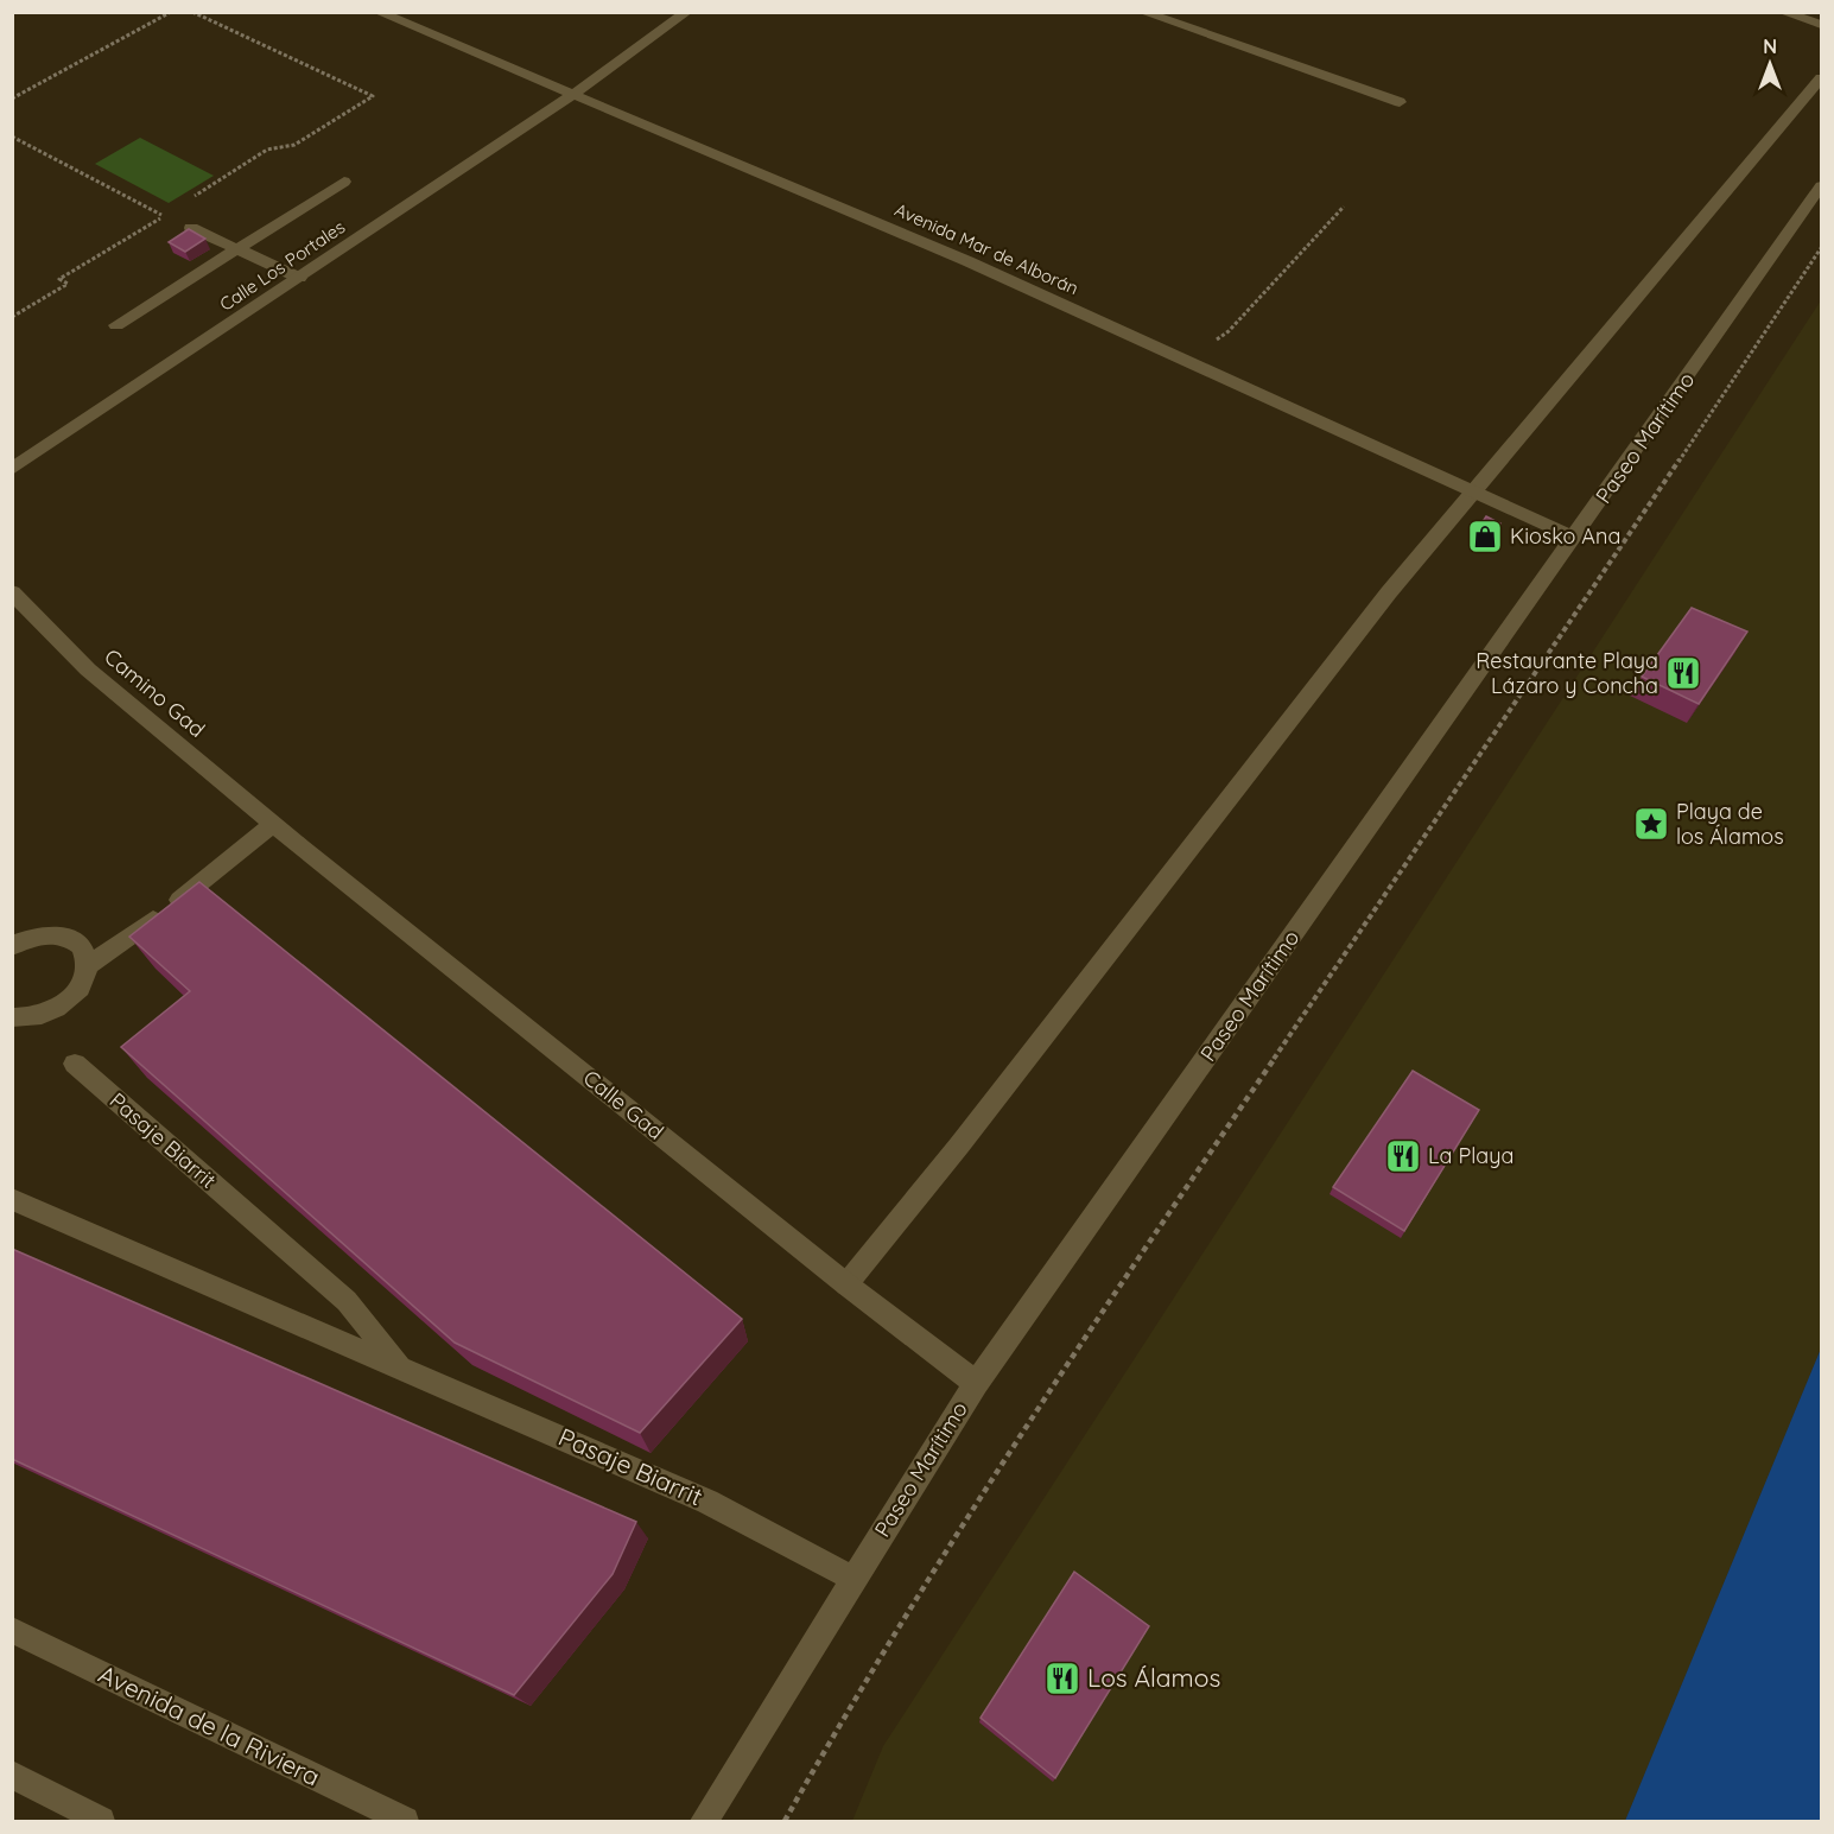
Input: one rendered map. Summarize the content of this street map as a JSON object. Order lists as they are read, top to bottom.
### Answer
{
  "streets": {
    "street": [
      "Avenida Mar de Alborán",
      "Calle Los Portales",
      "Paseo Marítimo",
      "Camino Gad",
      "Calle Gad",
      "Pasaje Biarrit",
      "Avenida de la Riviera"
    ]
  },
  "crossings": [
    ["Avenida Mar de Alborán", "Calle Los Portales"],
    ["Avenida Mar de Alborán", "Paseo Marítimo"],
    ["Paseo Marítimo", "Calle Gad"],
    ["Paseo Marítimo", "Pasaje Biarrit"],
    ["Camino Gad", "Calle Gad"]
  ],
  "places": {
    "shop": ["Kiosko Ana"],
    "restaurant": ["Restaurante Playa Lázaro y Concha", "La Playa", "Los Álamos"],
    "place": ["Playa de los Álamos"]
  },
  "north": "top"
}
